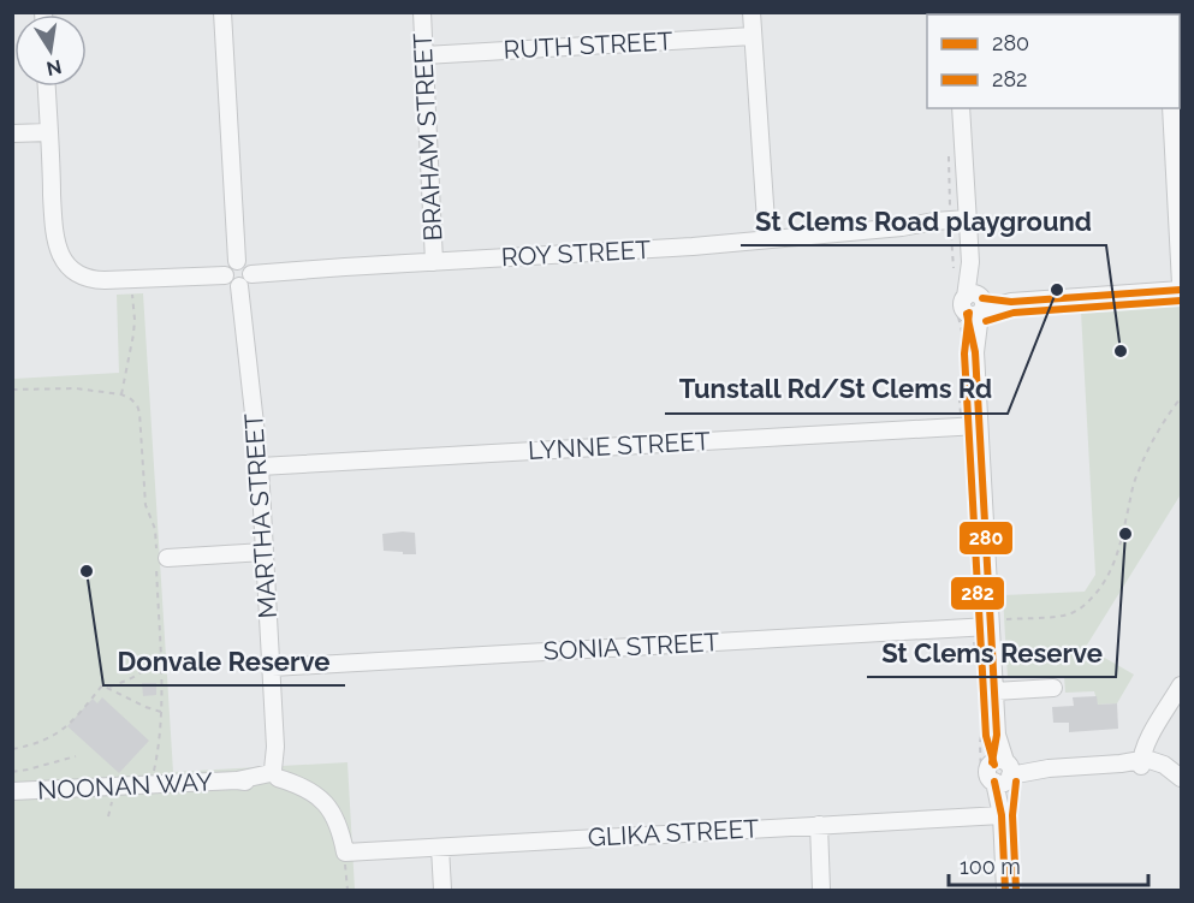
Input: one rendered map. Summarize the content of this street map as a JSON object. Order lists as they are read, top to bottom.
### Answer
{
  "streets": {
    "street": [
      "RUTH STREET",
      "BRAHAM STREET",
      "ROY STREET",
      "LYNNE STREET",
      "MARTHA STREET",
      "SONIA STREET",
      "NOONAN WAY",
      "GLIKA STREET"
    ]
  },
  "crossings": [
    ["RUTH STREET", "BRAHAM STREET"],
    ["BRAHAM STREET", "ROY STREET"],
    ["ROY STREET", "MARTHA STREET"],
    ["LYNNE STREET", "MARTHA STREET"],
    ["MARTHA STREET", "SONIA STREET"],
    ["MARTHA STREET", "NOONAN WAY"]
  ],
  "places": [
    "Tunstall Rd/St Clems Rd",
    "St Clems Road playground",
    "St Clems Reserve",
    "Donvale Reserve"
  ],
  "lines": ["transit line 280", "transit line 282"],
  "legend": ["280", "282"],
  "scale_bar": "100 m",
  "north": "bottom"
}
